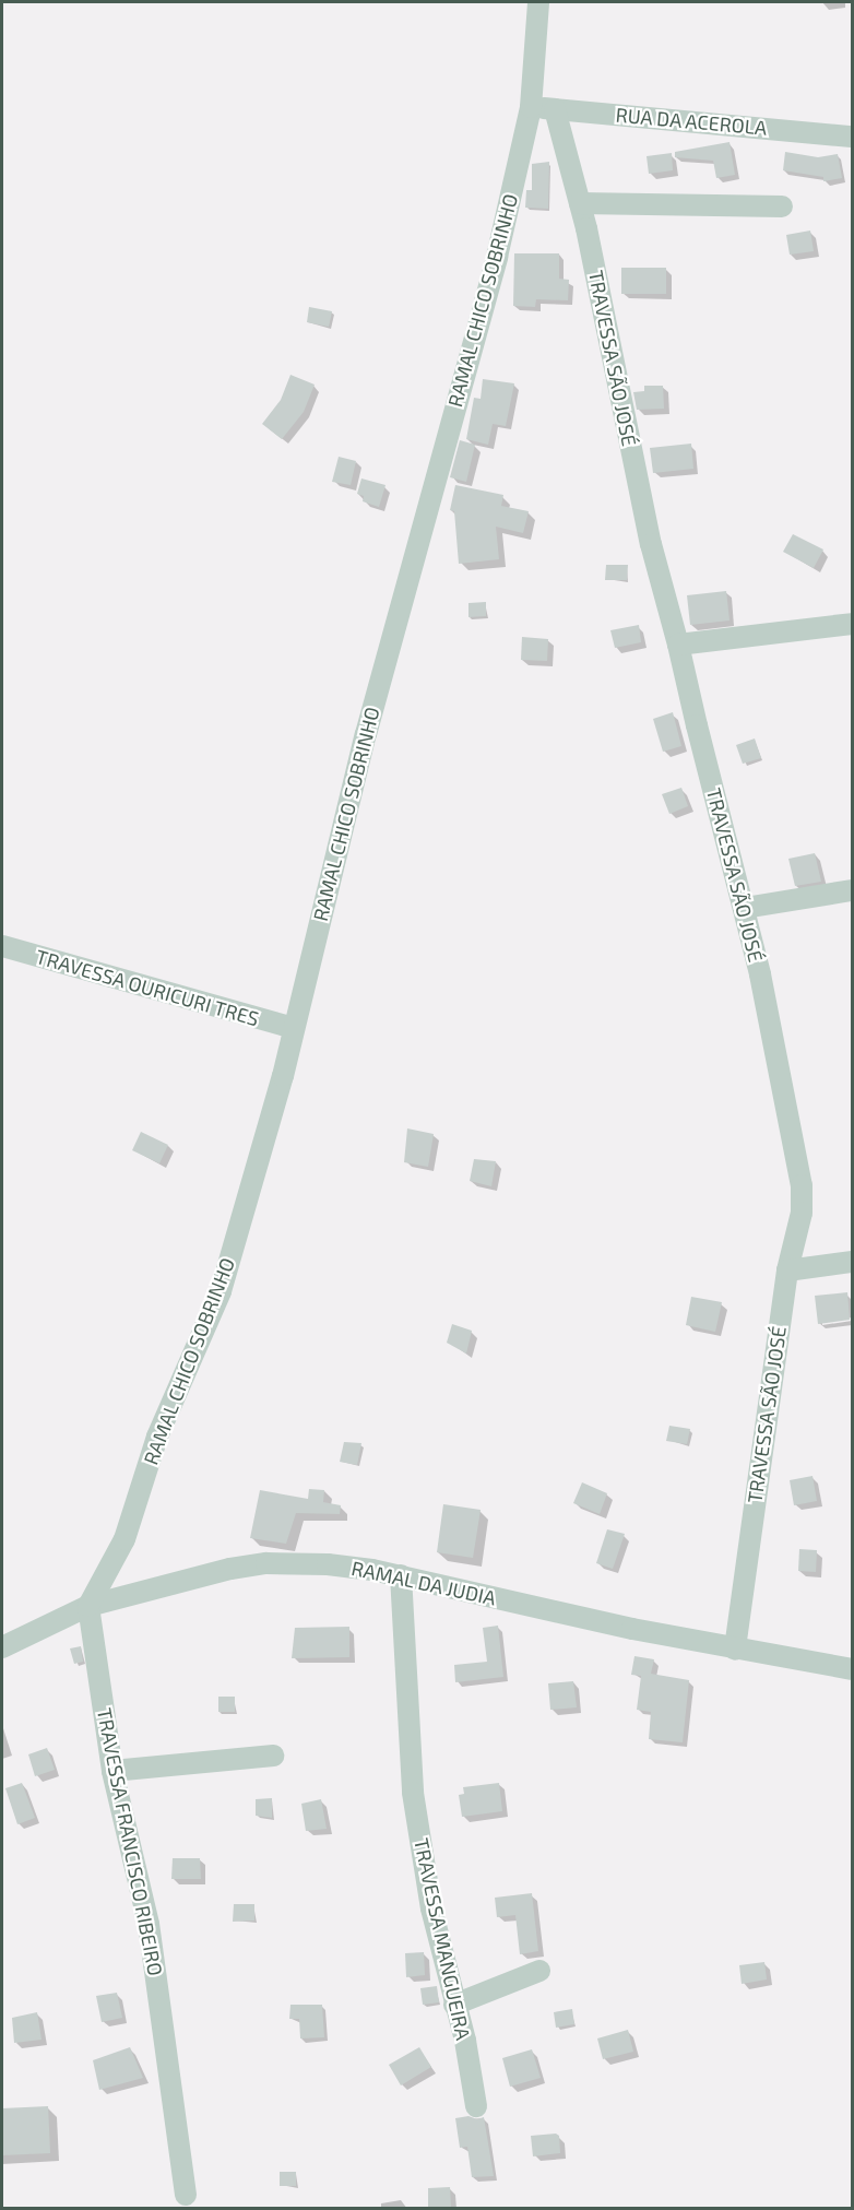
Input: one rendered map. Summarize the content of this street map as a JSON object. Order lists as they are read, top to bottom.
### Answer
{
  "streets": {
    "street": [
      "RUA DA ACEROLA",
      "RAMAL CHICO SOBRINHO",
      "TRAVESSA SÃO JOSÉ",
      "TRAVESSA OURICURI TRES",
      "RAMAL DA JUDIA",
      "TRAVESSA FRANCISCO RIBEIRO",
      "TRAVESSA MANGUEIRA"
    ]
  },
  "crossings": [
    ["RUA DA ACEROLA", "RAMAL CHICO SOBRINHO"],
    ["RUA DA ACEROLA", "TRAVESSA SÃO JOSÉ"],
    ["RAMAL CHICO SOBRINHO", "TRAVESSA OURICURI TRES"],
    ["RAMAL CHICO SOBRINHO", "RAMAL DA JUDIA"],
    ["RAMAL CHICO SOBRINHO", "TRAVESSA FRANCISCO RIBEIRO"],
    ["TRAVESSA SÃO JOSÉ", "RAMAL DA JUDIA"],
    ["RAMAL DA JUDIA", "TRAVESSA FRANCISCO RIBEIRO"],
    ["RAMAL DA JUDIA", "TRAVESSA MANGUEIRA"]
  ]
}
